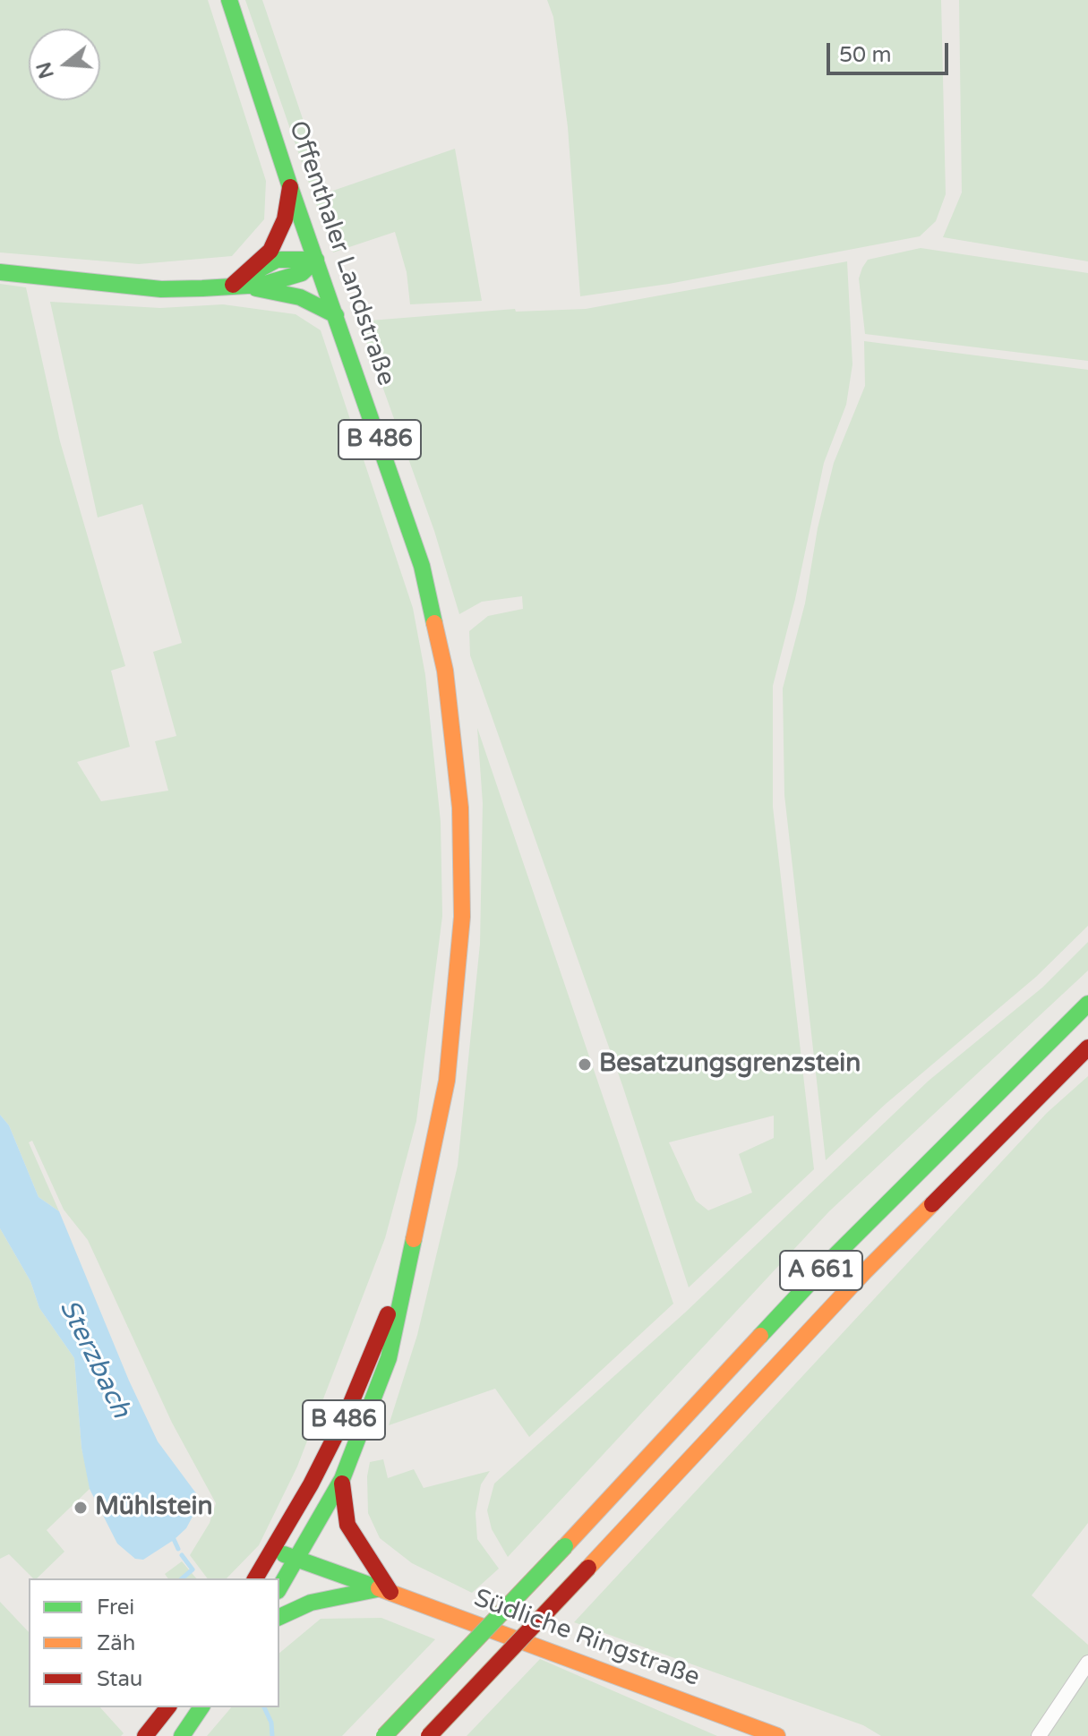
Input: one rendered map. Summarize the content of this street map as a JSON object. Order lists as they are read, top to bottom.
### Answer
{
  "streets": {
    "main road": [
      "Offenthaler Landstraße",
      "B 486",
      "A 661",
      "Südliche Ringstraße"
    ]
  },
  "crossings": [
    ["Offenthaler Landstraße", "Südliche Ringstraße"]
  ],
  "water": ["Sterzbach"],
  "places": ["Besatzungsgrenzstein", "Mühlstein"],
  "legend": ["Frei", "Zäh", "Stau"],
  "scale_bar": "50 m",
  "north": "left"
}
